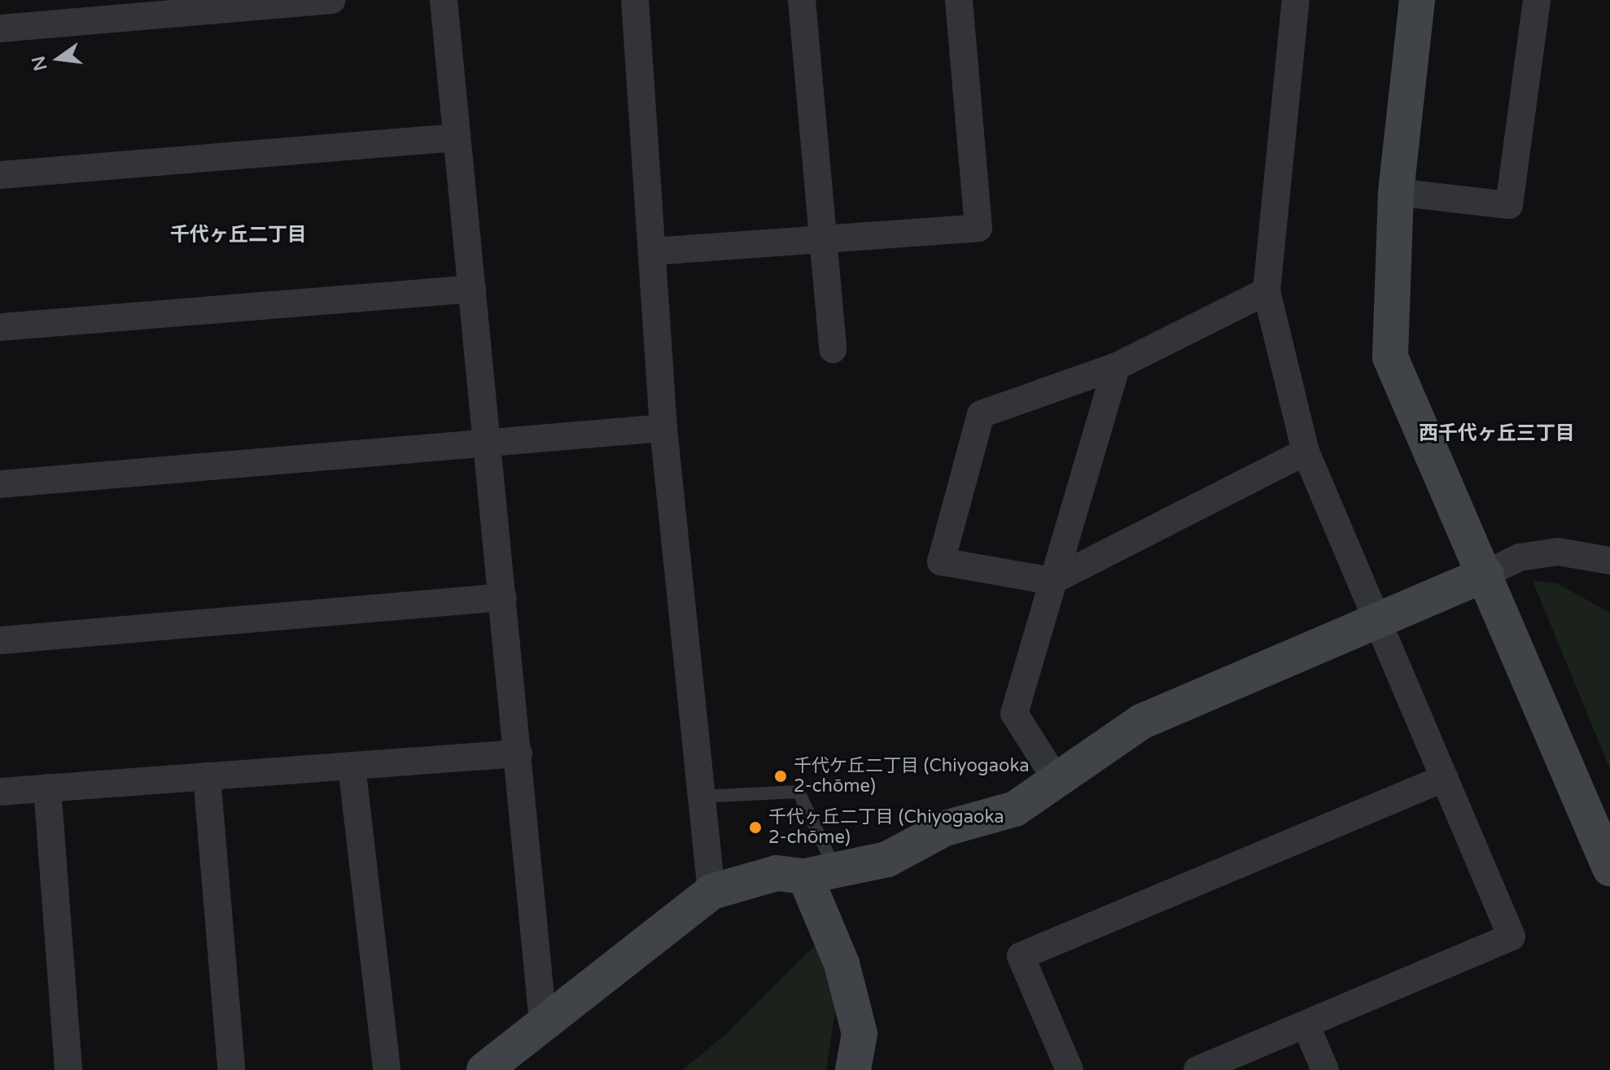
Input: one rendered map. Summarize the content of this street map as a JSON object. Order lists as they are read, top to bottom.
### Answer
{
  "districts": ["千代ヶ丘二丁目", "西千代ヶ丘三丁目"],
  "places": ["千代ケ丘二丁目 (Chiyogaoka 2-chōme)", "千代ヶ丘二丁目 (Chiyogaoka 2-chōme)"],
  "north": "left"
}
